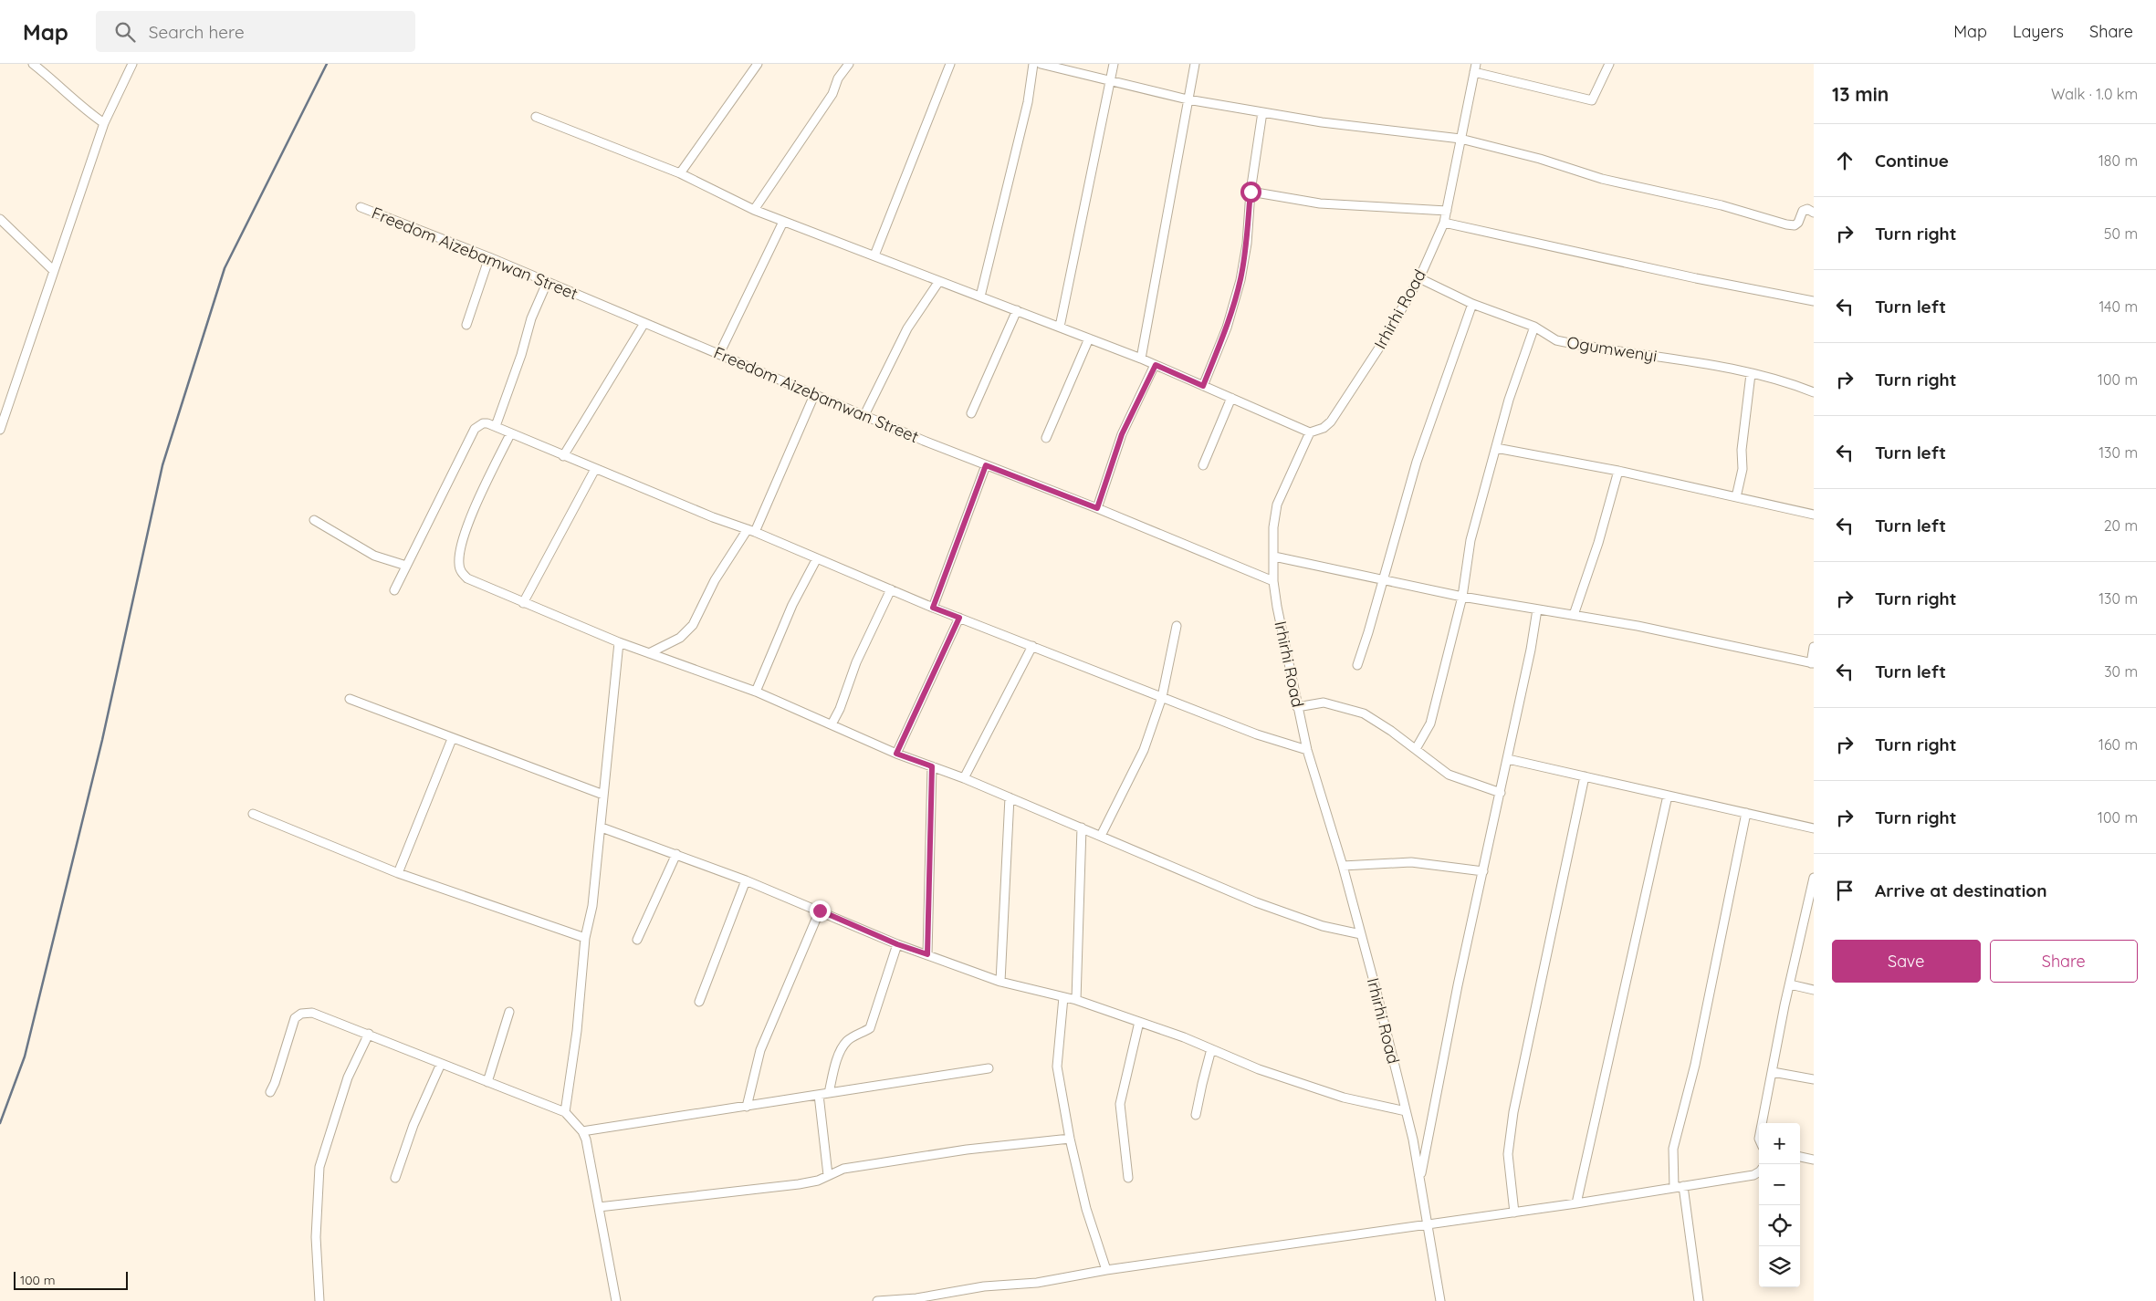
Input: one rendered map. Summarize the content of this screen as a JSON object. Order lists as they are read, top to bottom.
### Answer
{
  "streets": {
    "street": ["Freedom Aizebamwan Street", "Irhirhi Road", "Ogumwenyi"]
  },
  "crossings": [
    ["Freedom Aizebamwan Street", "Irhirhi Road"],
    ["Irhirhi Road", "Ogumwenyi"]
  ],
  "scale_bar": "100 m",
  "page": {
    "header": "Map",
    "search": "Search here",
    "nav": ["Map", "Layers", "Share"],
    "heading": ["13 min", "Walk · 1.0 km"],
    "list": [
      ["Continue", "180 m"],
      ["Turn right", "50 m"],
      ["Turn left", "140 m"],
      ["Turn right", "100 m"],
      ["Turn left", "130 m"],
      ["Turn left", "20 m"],
      ["Turn right", "130 m"],
      ["Turn left", "30 m"],
      ["Turn right", "160 m"],
      ["Turn right", "100 m"],
      "Arrive at destination"
    ],
    "buttons": ["Save", "Share"],
    "map_buttons": ["+", "−"],
    "scale": "100 m"
  }
}
